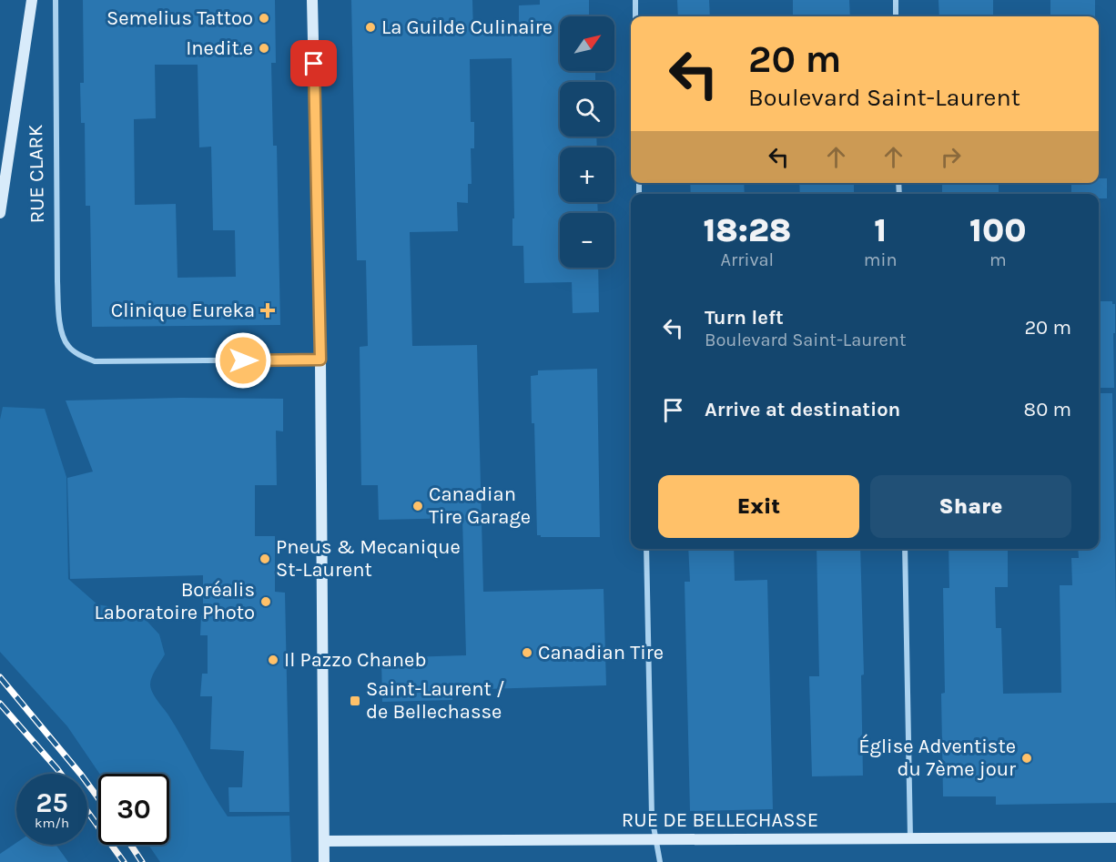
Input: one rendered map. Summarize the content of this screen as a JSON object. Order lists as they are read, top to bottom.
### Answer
{
  "streets": {
    "main road": ["RUE CLARK", "RUE DE BELLECHASSE"]
  },
  "places": {
    "other": [
      "Semelius Tattoo",
      "La Guilde Culinaire",
      "Inedit.e",
      "Canadian Tire Garage",
      "Pneus & Mecanique St-Laurent",
      "Boréalis Laboratoire Photo",
      "Canadian Tire",
      "Il Pazzo Chaneb",
      "Église Adventiste du 7ème jour"
    ],
    "health": ["Clinique Eureka"],
    "transit": ["Saint-Laurent / de Bellechasse"]
  },
  "north": "top right",
  "page": {
    "map_buttons": ["+", "−"],
    "turn": ["20 m", "Boulevard Saint-Laurent"],
    "eta": [
      "18:28",
      "Arrival",
      "1",
      "min",
      "100",
      "m"
    ],
    "list": [
      {
        "name": "Turn left",
        "note": "Boulevard Saint-Laurent",
        "value": "20 m"
      },
      {
        "name": "Arrive at destination",
        "value": "80 m"
      }
    ],
    "buttons": ["Exit", "Share"],
    "speed": "25 km/h",
    "limit": "30"
  }
}
